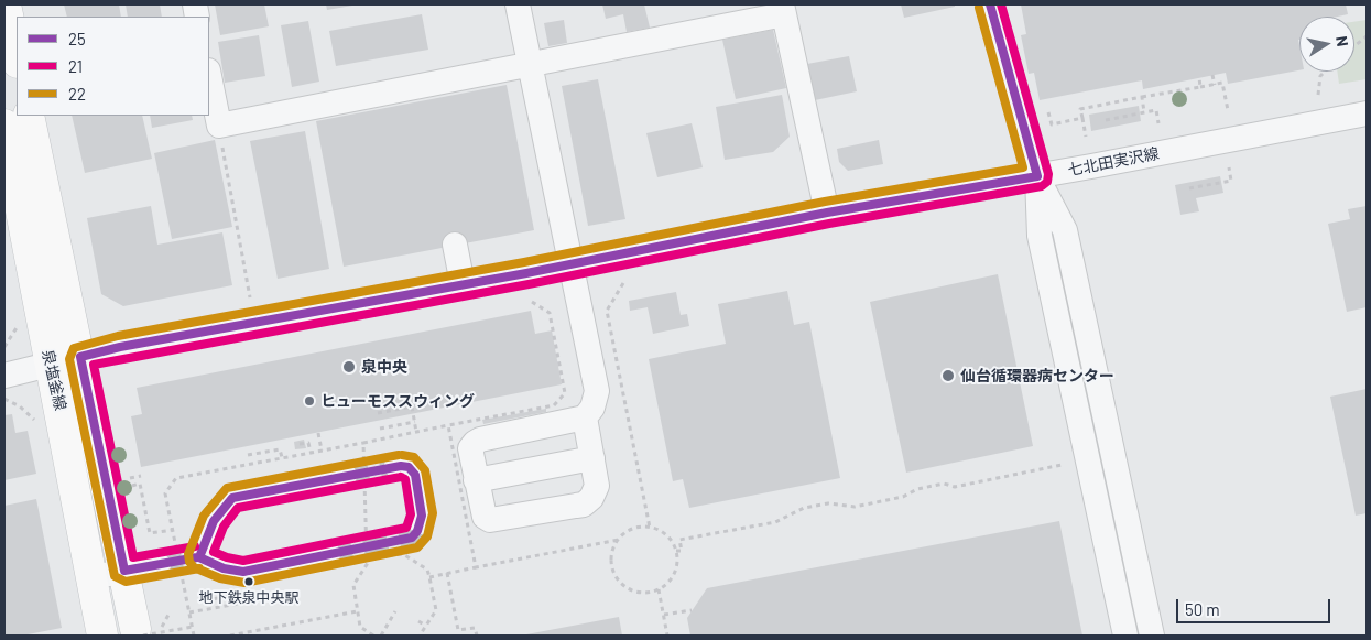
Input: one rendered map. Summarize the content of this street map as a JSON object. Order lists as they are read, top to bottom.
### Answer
{
  "streets": {
    "main road": ["泉塩釜線"],
    "street": ["七北田実沢線"]
  },
  "crossings": [
    ["七北田実沢線", "泉塩釜線"]
  ],
  "places": [
    "泉中央",
    "仙台循環器病センター",
    "ヒューモススウィング",
    "地下鉄泉中央駅"
  ],
  "lines": ["transit line 25", "transit line 21", "transit line 22"],
  "legend": ["25", "21", "22"],
  "scale_bar": "50 m",
  "north": "right"
}
